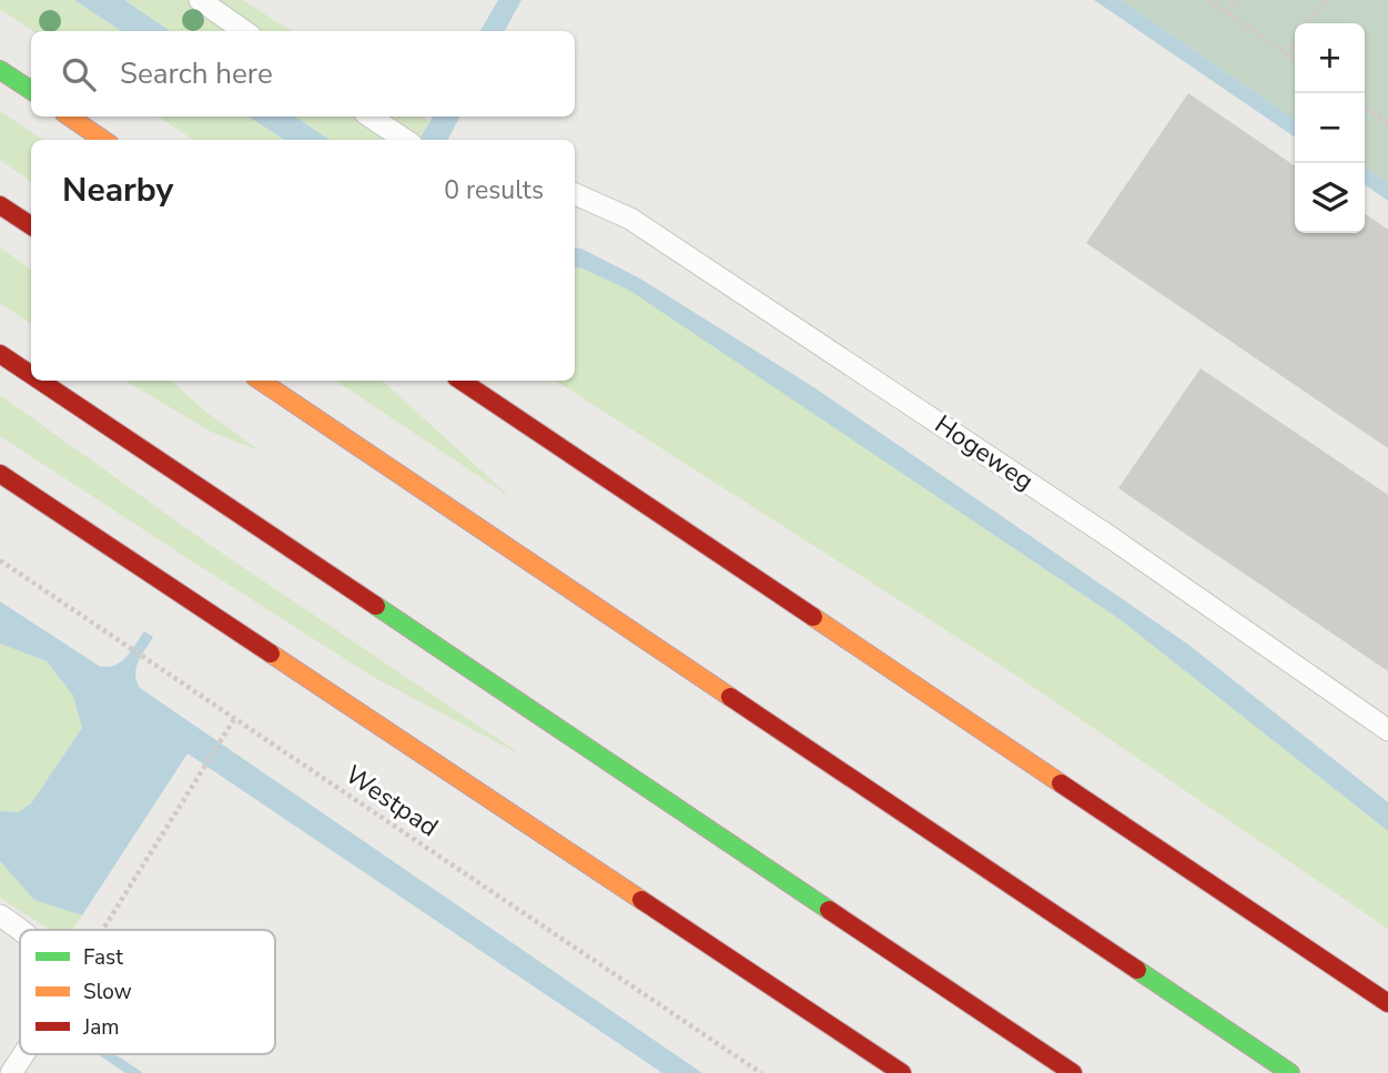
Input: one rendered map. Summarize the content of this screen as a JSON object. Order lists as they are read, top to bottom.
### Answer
{
  "streets": {
    "street": ["Hogeweg"],
    "path": ["Westpad"]
  },
  "legend": ["Fast", "Slow", "Jam"],
  "page": {
    "map_buttons": ["+", "−"],
    "search": "Search here",
    "heading": ["Nearby", "0 results"]
  }
}
